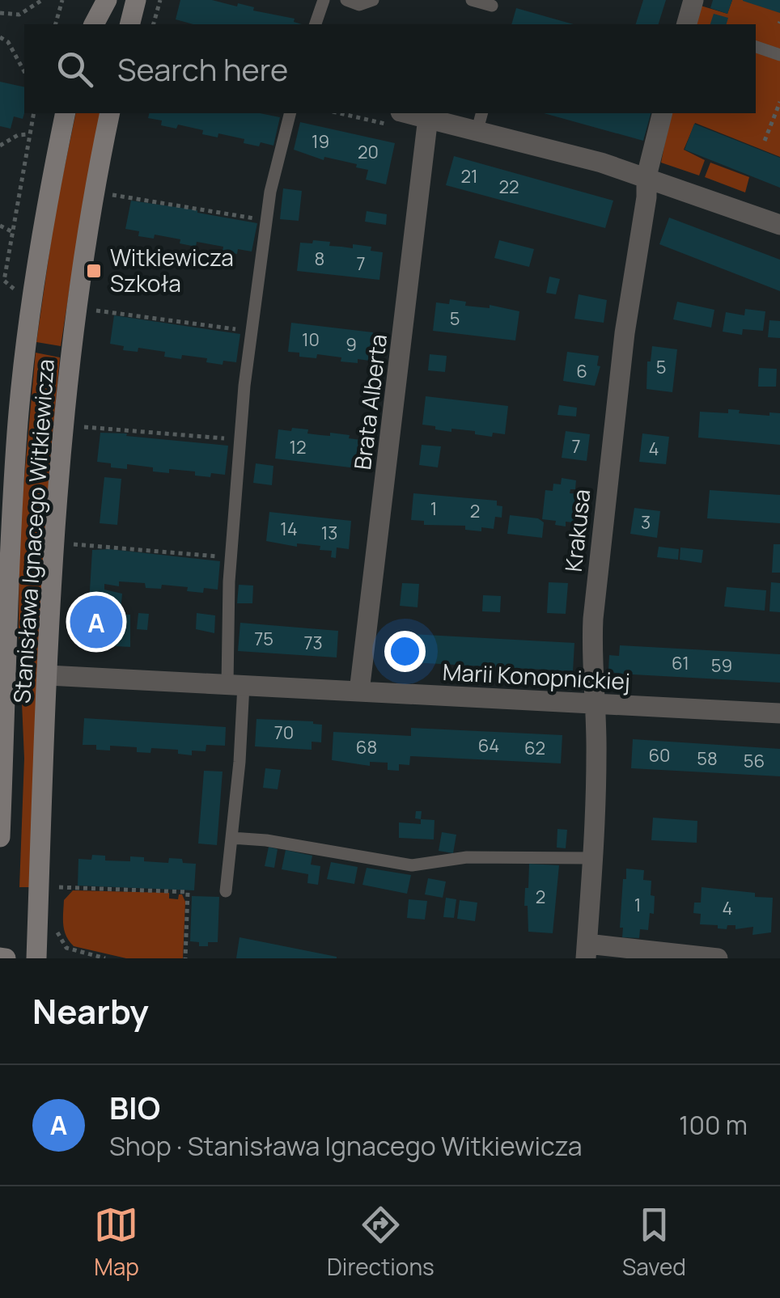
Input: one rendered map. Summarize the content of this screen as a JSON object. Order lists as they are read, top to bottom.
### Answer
{
  "streets": {
    "street": [
      "Brata Alberta",
      "Krakusa",
      "Stanisława Ignacego Witkiewicza",
      "Marii Konopnickiej"
    ]
  },
  "crossings": [
    ["Brata Alberta", "Marii Konopnickiej"],
    ["Krakusa", "Marii Konopnickiej"],
    ["Stanisława Ignacego Witkiewicza", "Marii Konopnickiej"]
  ],
  "places": {
    "transit": ["Witkiewicza Szkoła"]
  },
  "house_numbers": [
    "19",
    "20",
    "21",
    "22",
    "8",
    "7",
    "5",
    "10",
    "9",
    "5",
    "6",
    "7",
    "12",
    "4",
    "1",
    "2",
    "3",
    "14",
    "13",
    "75",
    "73",
    "61",
    "59",
    "70",
    "64",
    "68",
    "62",
    "60",
    "58",
    "56",
    "2",
    "1",
    "4"
  ],
  "page": {
    "search": "Search here",
    "pins": "A",
    "heading": "Nearby",
    "list": [
      {
        "mark": "A",
        "name": "BIO",
        "note": "Shop · Stanisława Ignacego Witkiewicza",
        "value": "100 m"
      }
    ],
    "nav": ["Map", "Directions", "Saved"]
  }
}
